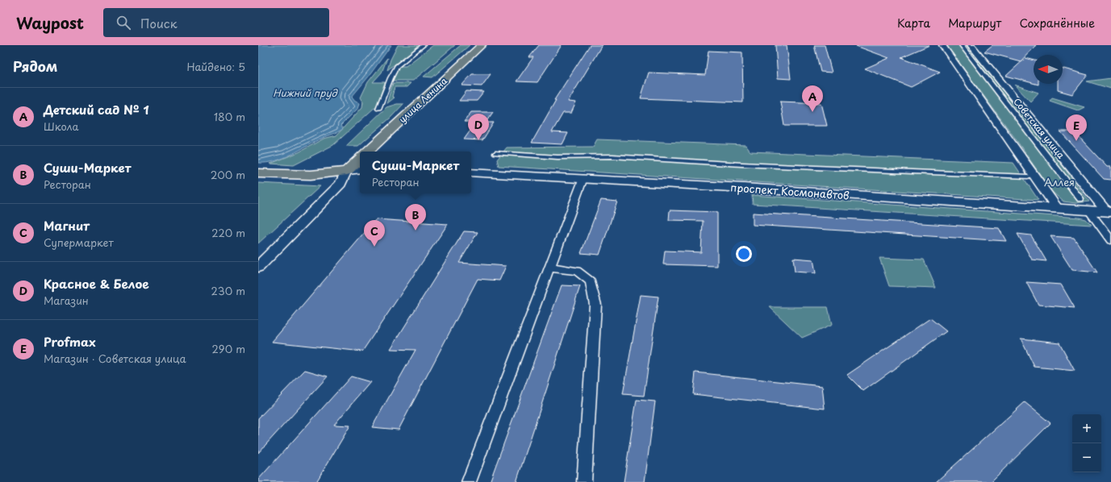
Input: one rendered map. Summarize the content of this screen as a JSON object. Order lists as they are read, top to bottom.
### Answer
{
  "streets": {
    "main road": ["улица Ленина", "проспект Космонавтов"],
    "street": ["Советская улица"]
  },
  "crossings": [
    ["Советская улица", "проспект Космонавтов"]
  ],
  "water": ["Нижний пруд"],
  "parks": ["Аллея"],
  "north": "left",
  "page": {
    "header": "Waypost",
    "search": "Поиск",
    "nav": ["Карта", "Маршрут", "Сохранённые"],
    "heading": ["Рядом", "Найдено: 5"],
    "pins": [
      "A",
      "D",
      "E",
      "B",
      "C"
    ],
    "list": [
      {
        "mark": "A",
        "name": "Детский сад № 1",
        "note": "Школа",
        "value": "180 m"
      },
      {
        "mark": "B",
        "name": "Суши-Маркет",
        "note": "Ресторан",
        "value": "200 m"
      },
      {
        "mark": "C",
        "name": "Магнит",
        "note": "Супермаркет",
        "value": "220 m"
      },
      {
        "mark": "D",
        "name": "Красное & Белое",
        "note": "Магазин",
        "value": "230 m"
      },
      {
        "mark": "E",
        "name": "Profmax",
        "note": "Магазин · Советская улица",
        "value": "290 m"
      }
    ],
    "popup": ["Суши-Маркет", "Ресторан"],
    "map_buttons": ["+", "−"]
  }
}
